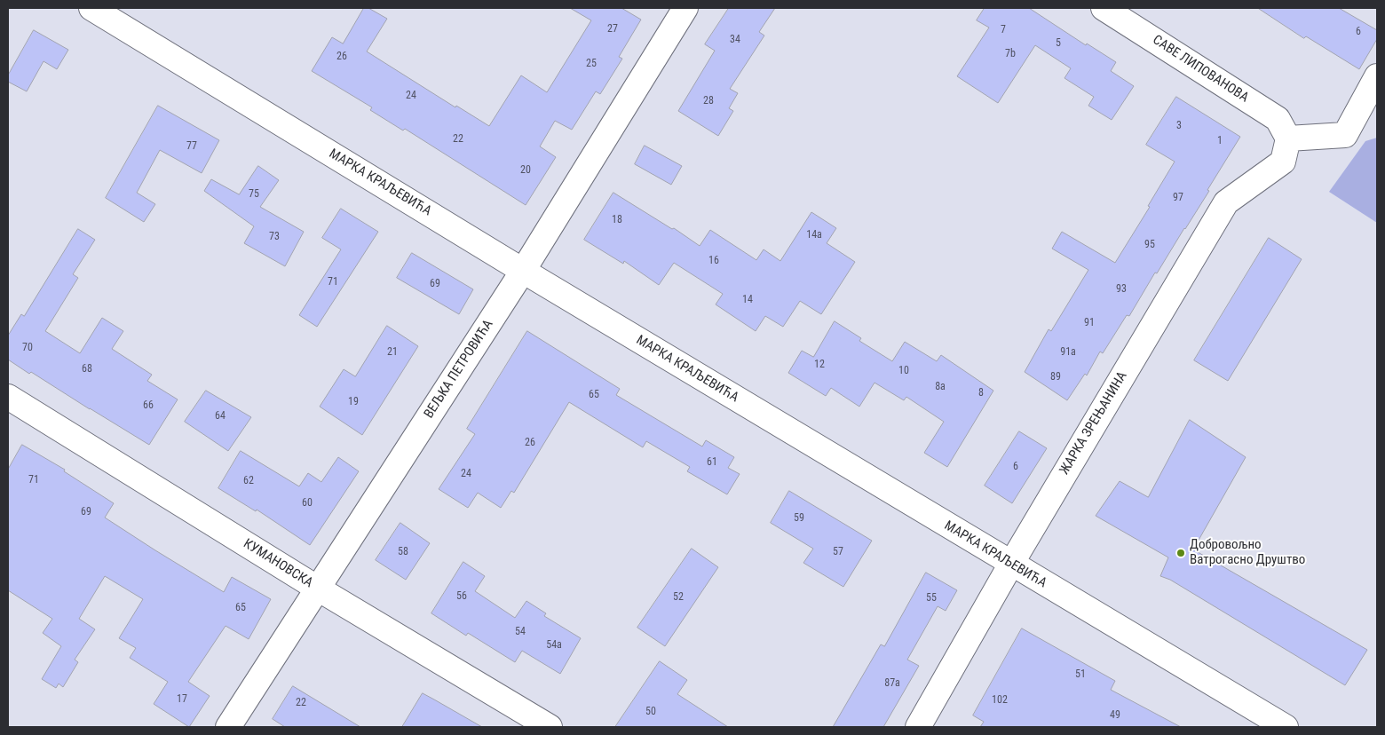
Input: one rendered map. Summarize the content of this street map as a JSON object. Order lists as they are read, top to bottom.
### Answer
{
  "streets": {
    "street": [
      "САВЕ ЛИПОВАНОВА",
      "МАРКА КРАЉЕВИЋА",
      "ВЕЉКА ПЕТРОВИЋА",
      "ЖАРКА ЗРЕЊАНИНА",
      "КУМАНОВСКА"
    ]
  },
  "crossings": [
    ["САВЕ ЛИПОВАНОВА", "ЖАРКА ЗРЕЊАНИНА"],
    ["МАРКА КРАЉЕВИЋА", "ВЕЉКА ПЕТРОВИЋА"],
    ["МАРКА КРАЉЕВИЋА", "ЖАРКА ЗРЕЊАНИНА"],
    ["ВЕЉКА ПЕТРОВИЋА", "КУМАНОВСКА"]
  ],
  "places": ["Добровољно Ватрогасно Друштво"],
  "house_numbers": [
    "27",
    "7",
    "6",
    "34",
    "5",
    "7b",
    "26",
    "25",
    "24",
    "28",
    "3",
    "22",
    "1",
    "77",
    "20",
    "75",
    "97",
    "18",
    "14a",
    "73",
    "95",
    "16",
    "71",
    "69",
    "93",
    "14",
    "91",
    "70",
    "21",
    "91a",
    "12",
    "68",
    "10",
    "89",
    "8a",
    "8",
    "65",
    "19",
    "66",
    "64",
    "26",
    "61",
    "6",
    "24",
    "71",
    "62",
    "60",
    "69",
    "59",
    "58",
    "57",
    "56",
    "52",
    "55",
    "65",
    "54",
    "54a",
    "51",
    "87a",
    "17",
    "102",
    "22",
    "50",
    "49"
  ]
}
